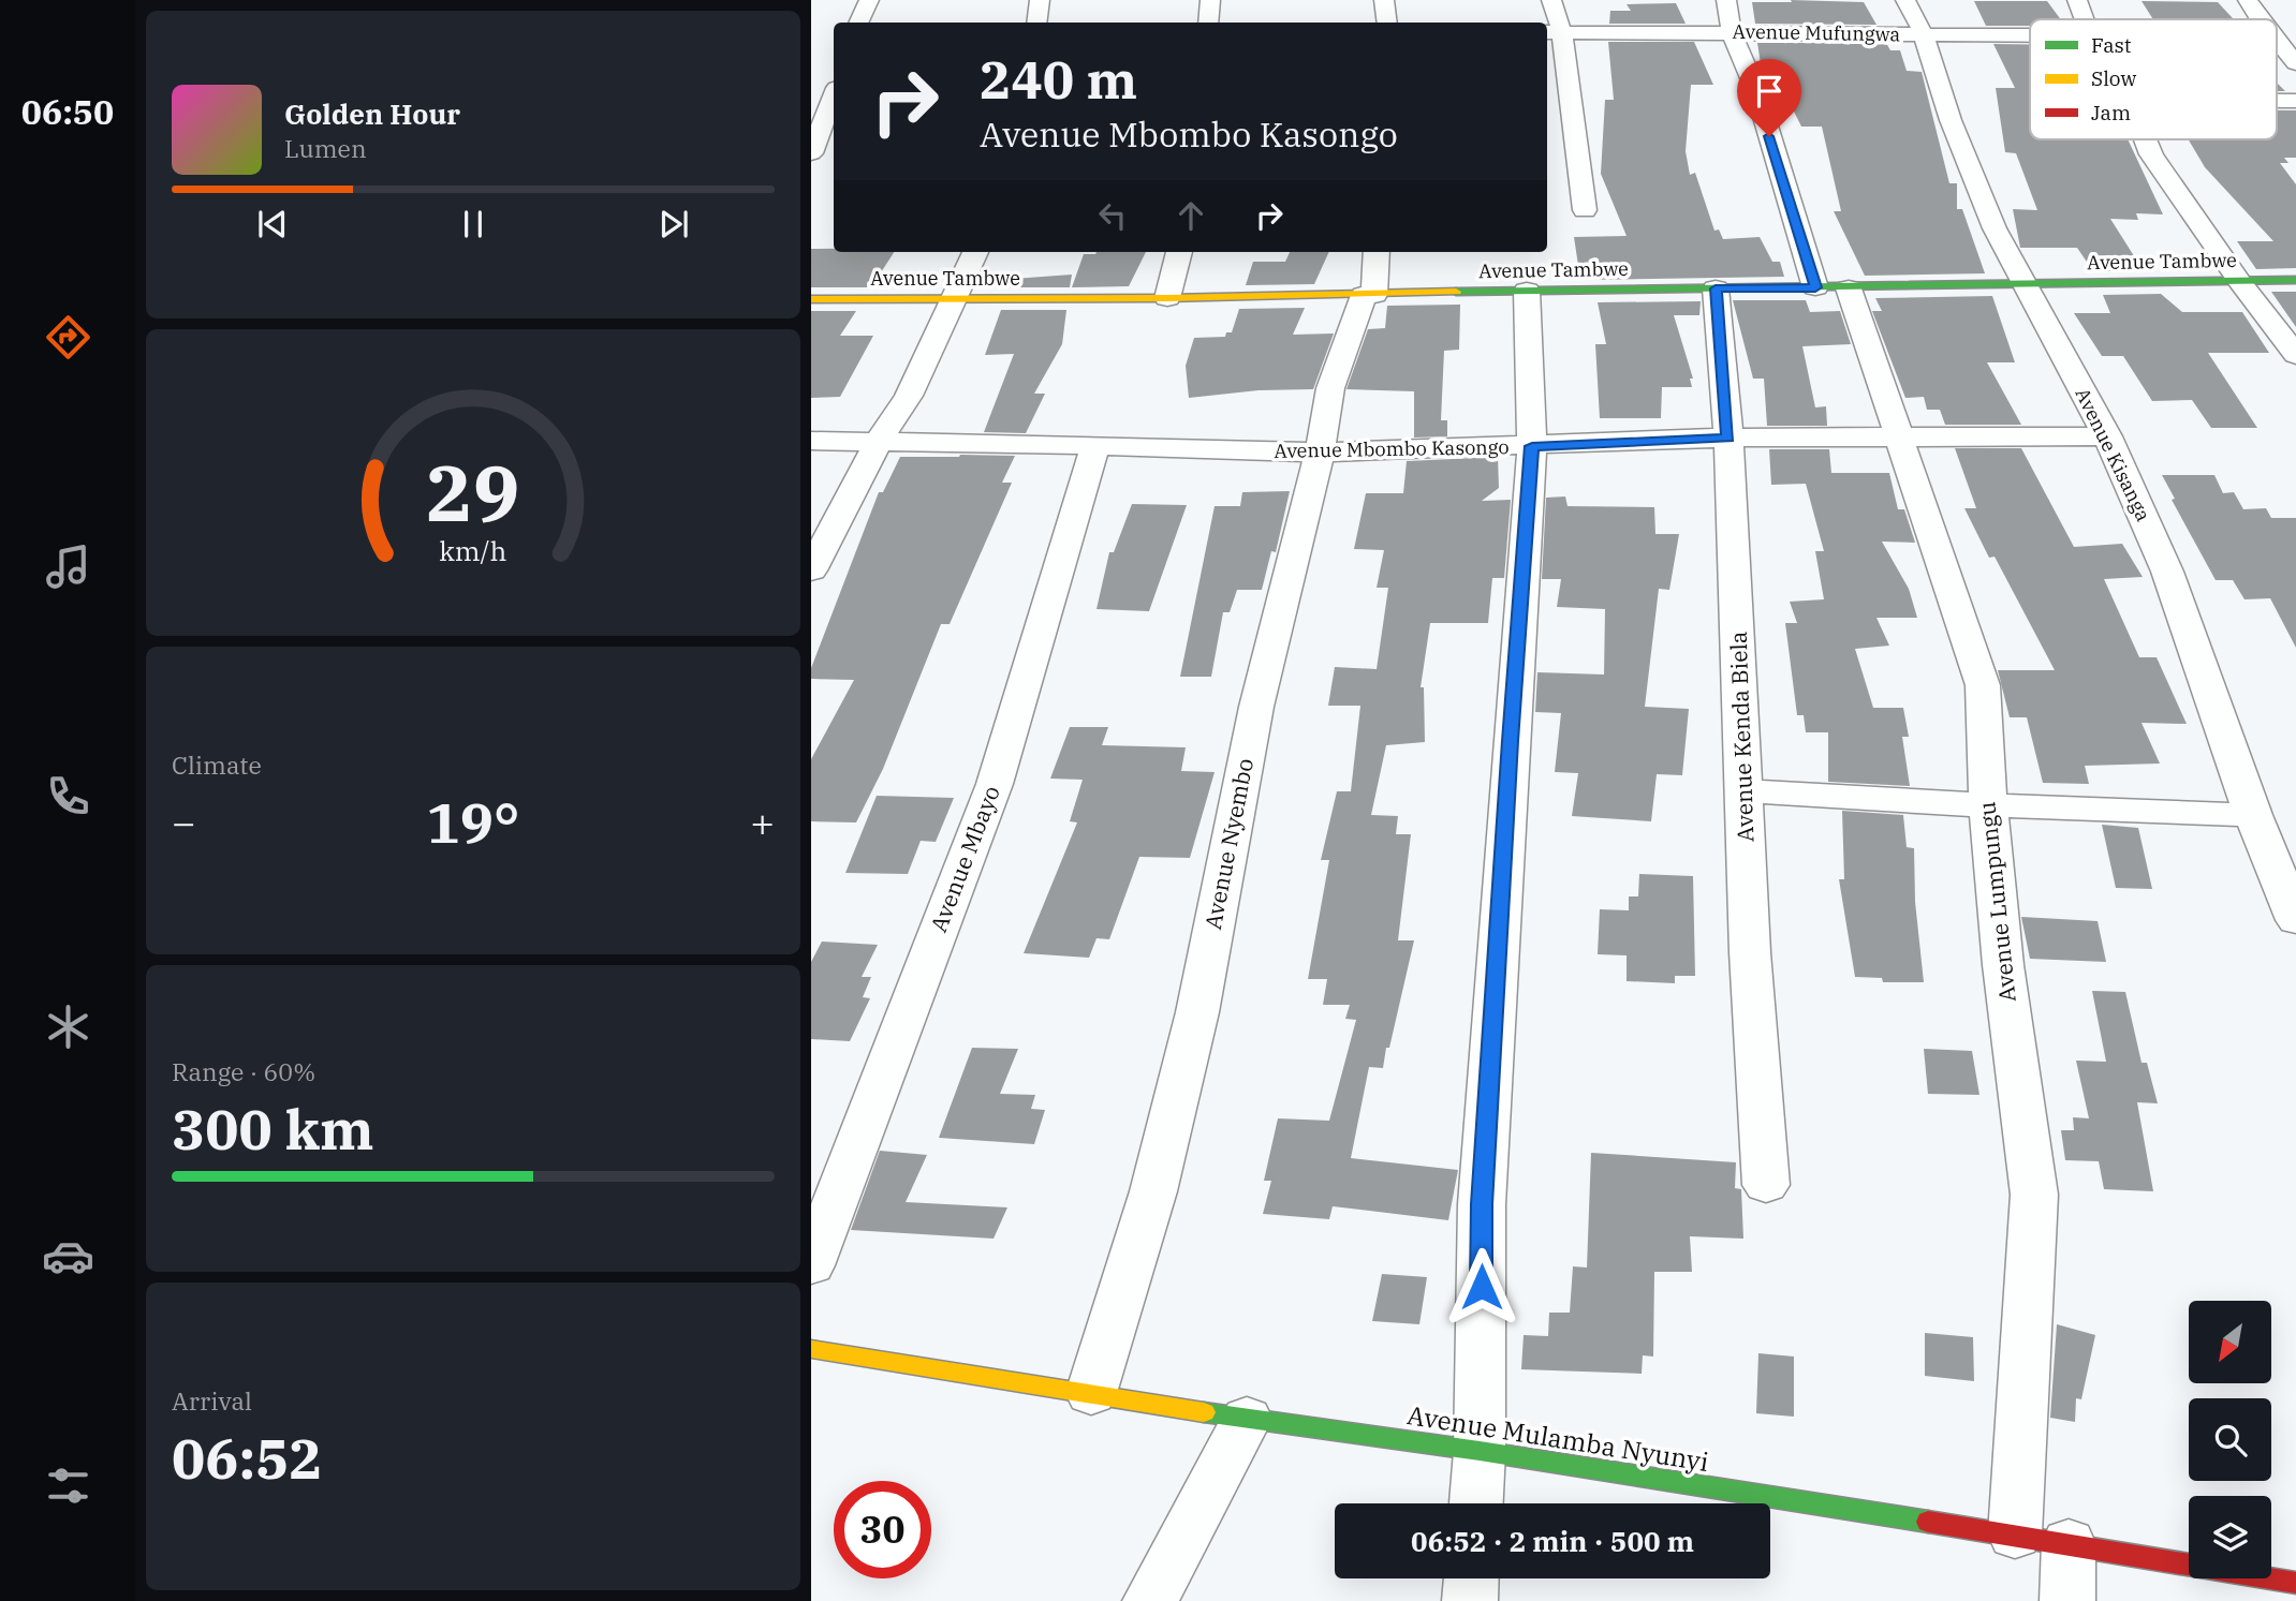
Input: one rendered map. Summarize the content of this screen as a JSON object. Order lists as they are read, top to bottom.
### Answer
{
  "streets": {
    "street": [
      "Avenue Mufungwa",
      "Avenue Tambwe",
      "Avenue Mbombo Kasongo",
      "Avenue Kisanga",
      "Avenue Kenda Biela",
      "Avenue Nyembo",
      "Avenue Mbayo",
      "Avenue Lumpungu",
      "Avenue Mulamba Nyunyi"
    ]
  },
  "crossings": [
    ["Avenue Mufungwa", "Avenue Kisanga"],
    ["Avenue Mufungwa", "Avenue Lumpungu"],
    ["Avenue Tambwe", "Avenue Kisanga"],
    ["Avenue Tambwe", "Avenue Kenda Biela"],
    ["Avenue Tambwe", "Avenue Nyembo"],
    ["Avenue Tambwe", "Avenue Lumpungu"],
    ["Avenue Mbombo Kasongo", "Avenue Kisanga"],
    ["Avenue Mbombo Kasongo", "Avenue Kenda Biela"],
    ["Avenue Mbombo Kasongo", "Avenue Nyembo"],
    ["Avenue Mbombo Kasongo", "Avenue Mbayo"],
    ["Avenue Mbombo Kasongo", "Avenue Lumpungu"],
    ["Avenue Nyembo", "Avenue Mulamba Nyunyi"],
    ["Avenue Lumpungu", "Avenue Mulamba Nyunyi"]
  ],
  "legend": ["Fast", "Slow", "Jam"],
  "north": "bottom left",
  "page": {
    "tabs": "06:50",
    "turn": ["240 m", "Avenue Mbombo Kasongo"],
    "song": ["Golden Hour", "Lumen"],
    "tile": [
      "Climate",
      ["Range · 60%", "300 km"],
      ["Arrival", "06:52"]
    ],
    "heat": ["−", "19°", "+"],
    "limit": "30",
    "trip": "06:52 · 2 min · 500 m",
    "gauge": ["29", "km/h"]
  }
}
